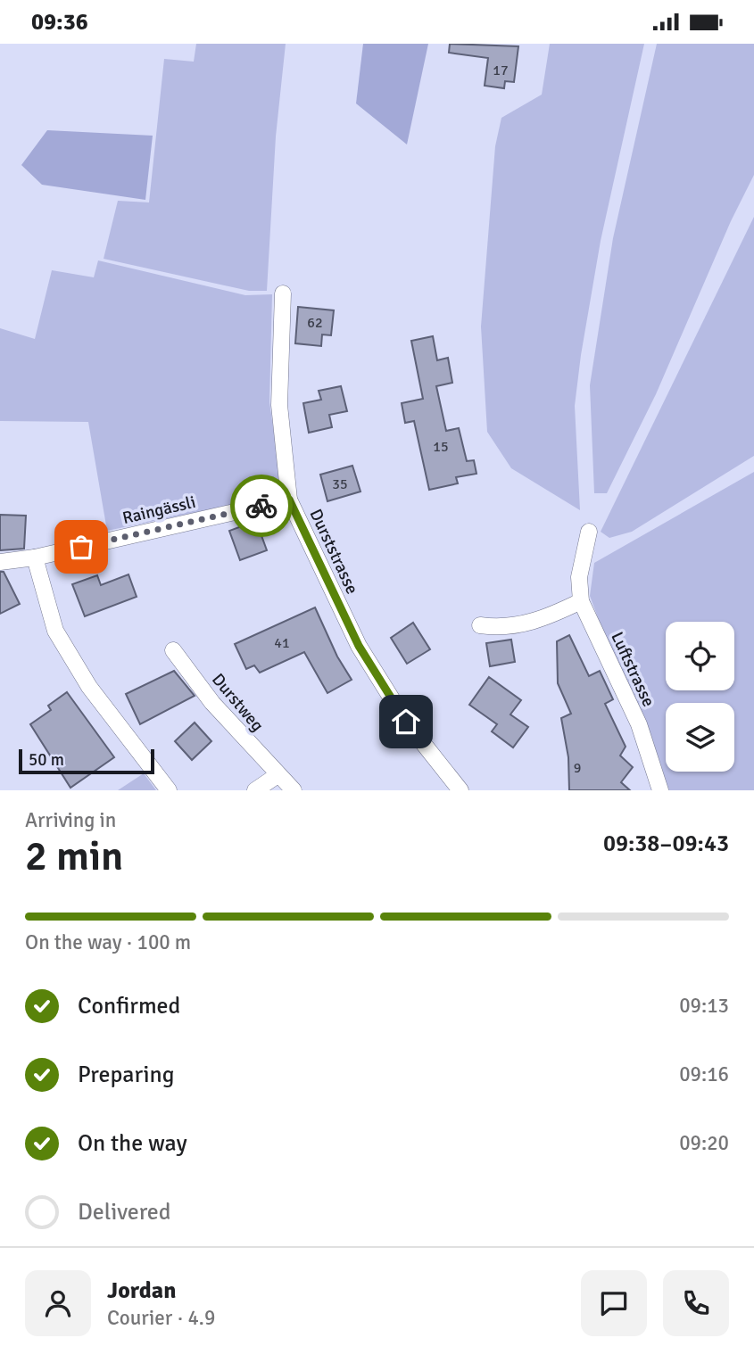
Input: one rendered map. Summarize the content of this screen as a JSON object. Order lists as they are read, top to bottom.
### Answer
{
  "streets": {
    "street": [
      "Raingässli",
      "Durststrasse",
      "Luftstrasse",
      "Durstweg"
    ]
  },
  "crossings": [
    ["Raingässli", "Durststrasse"]
  ],
  "house_numbers": [
    "17",
    "62",
    "15",
    "35",
    "41",
    "9"
  ],
  "scale_bar": "50 m",
  "page": {
    "status": "09:36",
    "scale": "50 m",
    "heading": ["2 min", "Arriving in", "09:38–09:43"],
    "panel": ["Jordan", "Courier · 4.9"],
    "bar": "On the way · 100 m",
    "list": [
      ["Confirmed", "09:13"],
      ["Preparing", "09:16"],
      ["On the way", "09:20"],
      "Delivered"
    ]
  }
}
